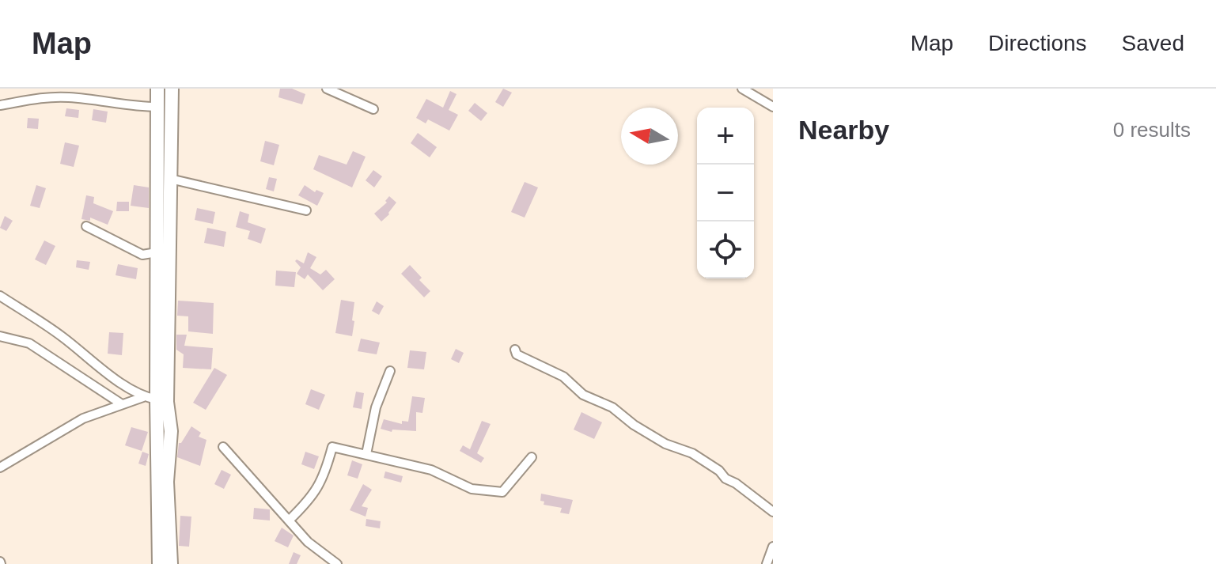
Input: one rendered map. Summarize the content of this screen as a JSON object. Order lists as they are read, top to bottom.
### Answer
{
  "north": "left",
  "page": {
    "header": "Map",
    "nav": ["Map", "Directions", "Saved"],
    "heading": ["Nearby", "0 results"],
    "map_buttons": ["+", "−"]
  }
}
